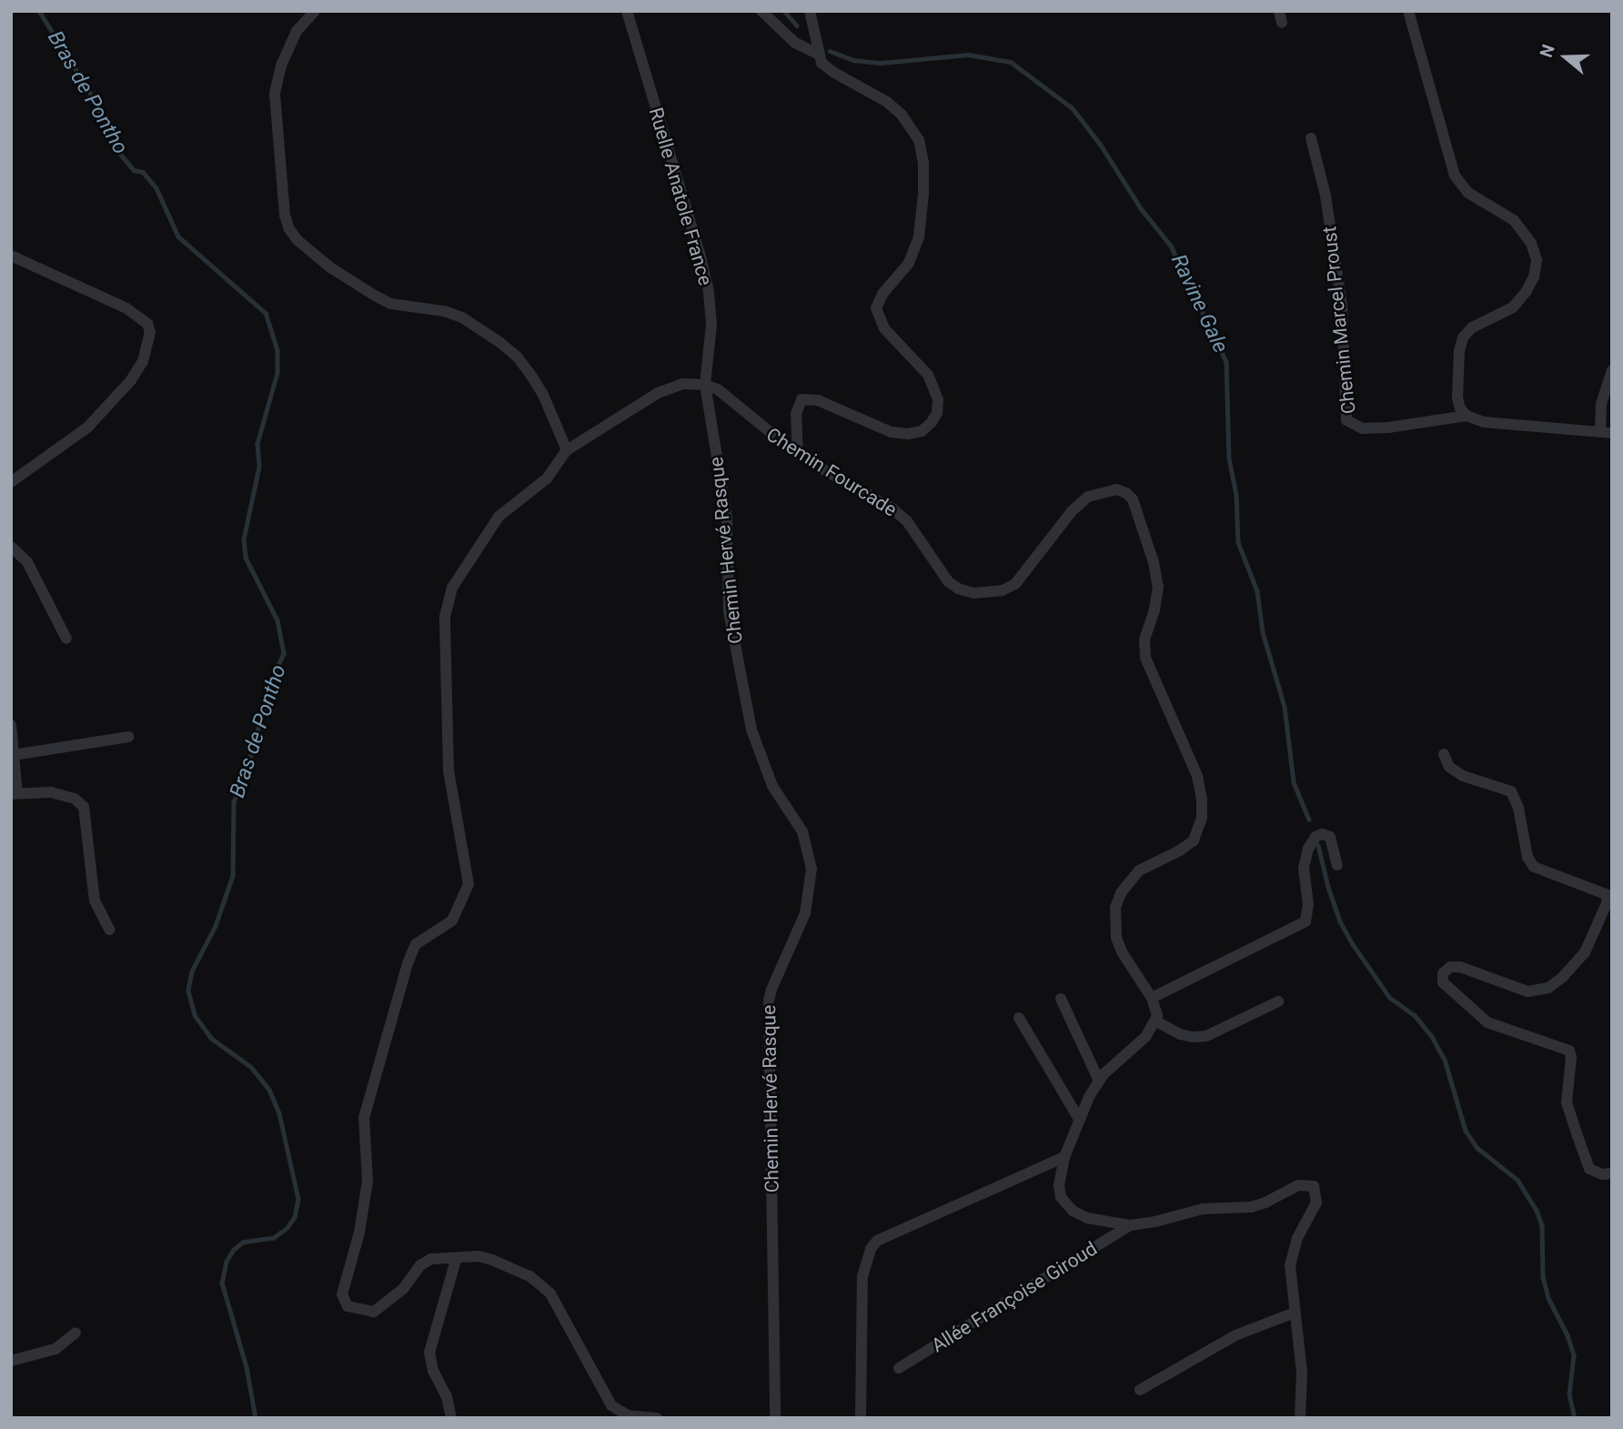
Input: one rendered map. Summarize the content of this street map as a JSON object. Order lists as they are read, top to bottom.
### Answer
{
  "streets": {
    "street": [
      "Ruelle Anatole France",
      "Chemin Marcel Proust",
      "Chemin Fourcade",
      "Chemin Hervé Rasque",
      "Allée Françoise Giroud"
    ]
  },
  "crossings": [
    ["Ruelle Anatole France", "Chemin Fourcade"],
    ["Ruelle Anatole France", "Chemin Hervé Rasque"],
    ["Chemin Fourcade", "Chemin Hervé Rasque"]
  ],
  "water": ["Bras de Pontho", "Ravine Gale"],
  "north": "left"
}
